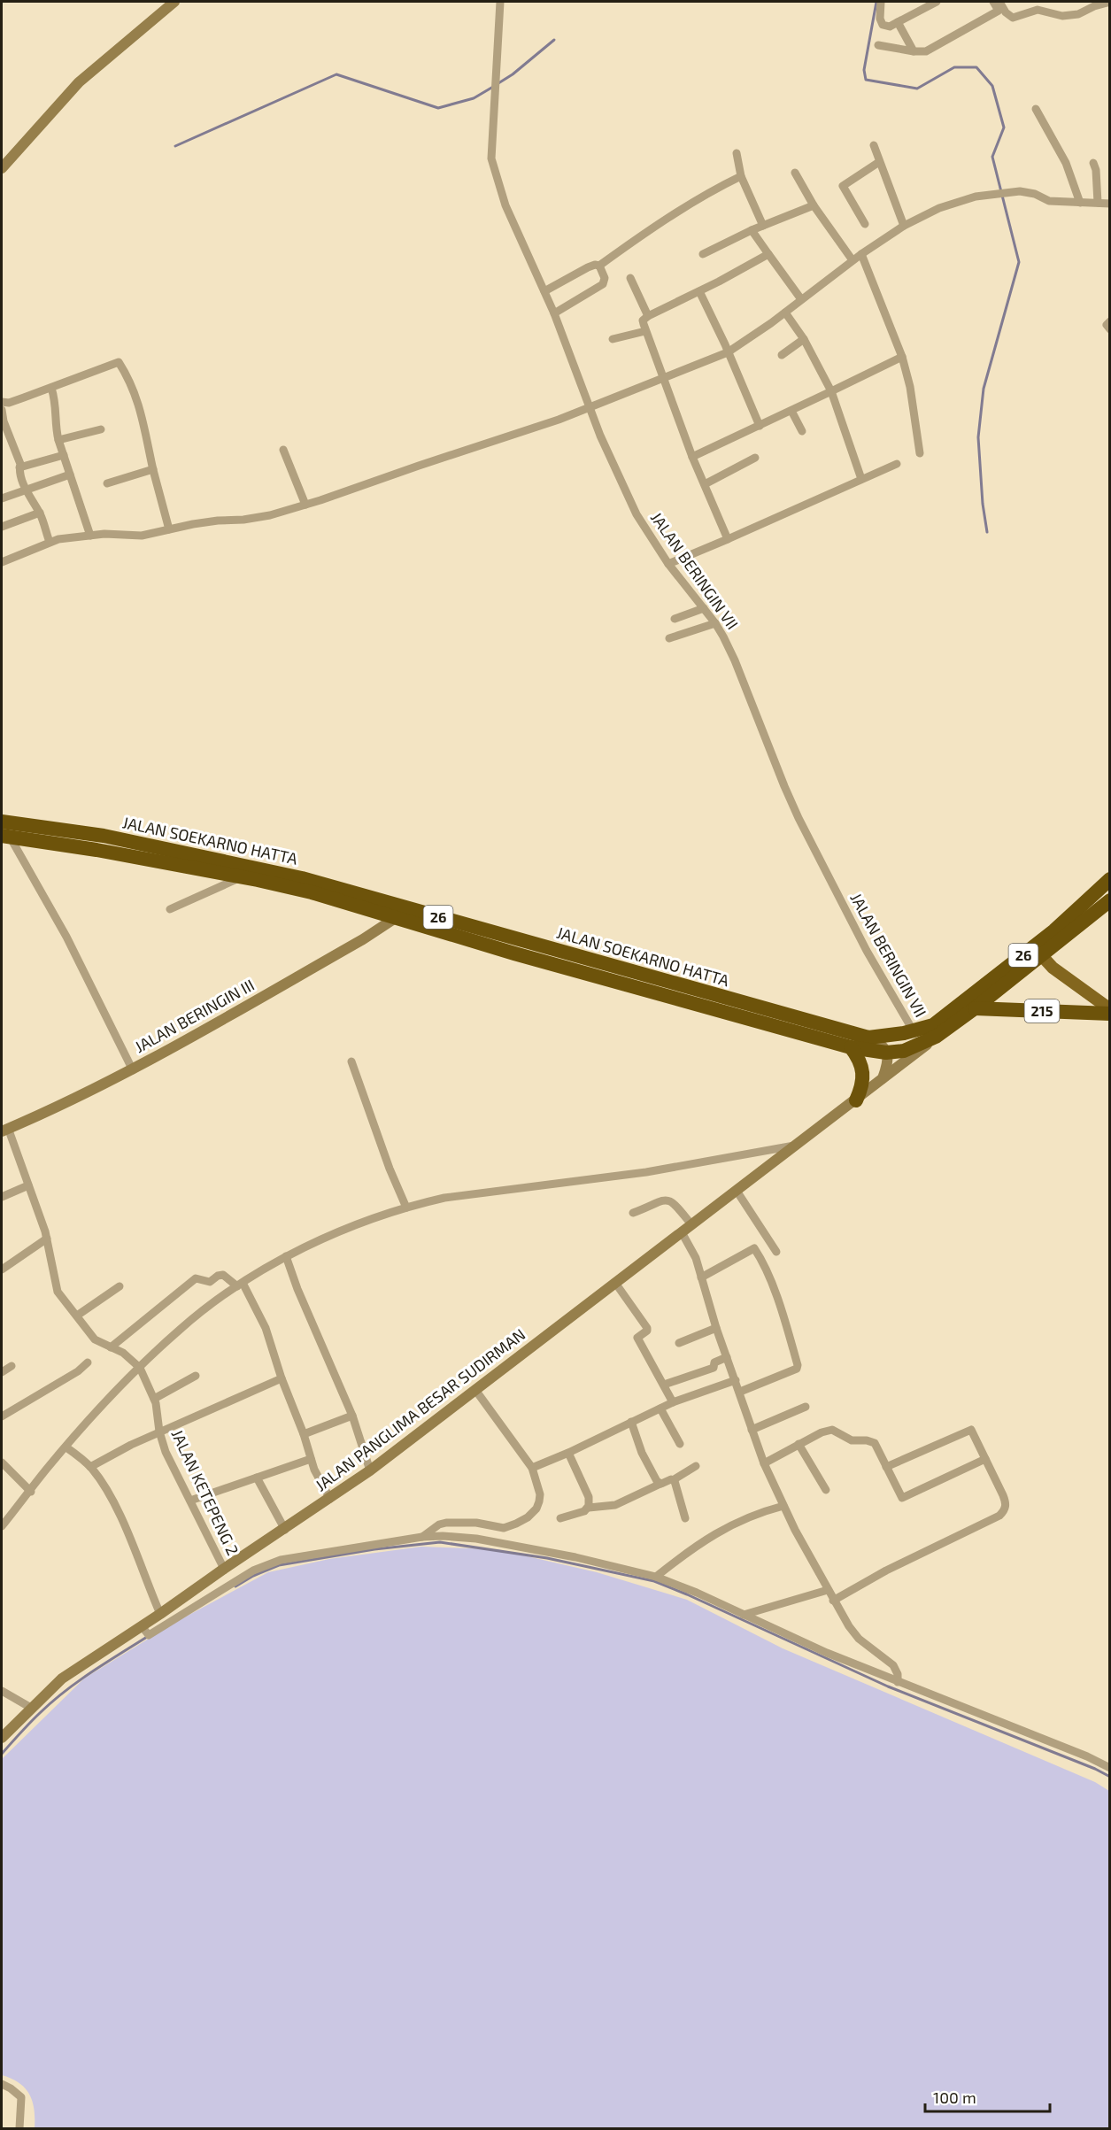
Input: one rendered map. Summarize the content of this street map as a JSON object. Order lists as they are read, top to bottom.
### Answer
{
  "streets": {
    "highway": ["JALAN SOEKARNO HATTA", "26", "215"],
    "main road": ["JALAN BERINGIN III", "JALAN PANGLIMA BESAR SUDIRMAN"],
    "street": ["JALAN BERINGIN VII", "JALAN KETEPENG 2"]
  },
  "crossings": [
    ["JALAN BERINGIN VII", "26"],
    ["JALAN SOEKARNO HATTA", "26"],
    ["JALAN SOEKARNO HATTA", "JALAN BERINGIN III"],
    ["26", "215"],
    ["JALAN BERINGIN III", "JALAN KETEPENG 2"],
    ["JALAN PANGLIMA BESAR SUDIRMAN", "JALAN KETEPENG 2"]
  ],
  "scale_bar": "100 m"
}
